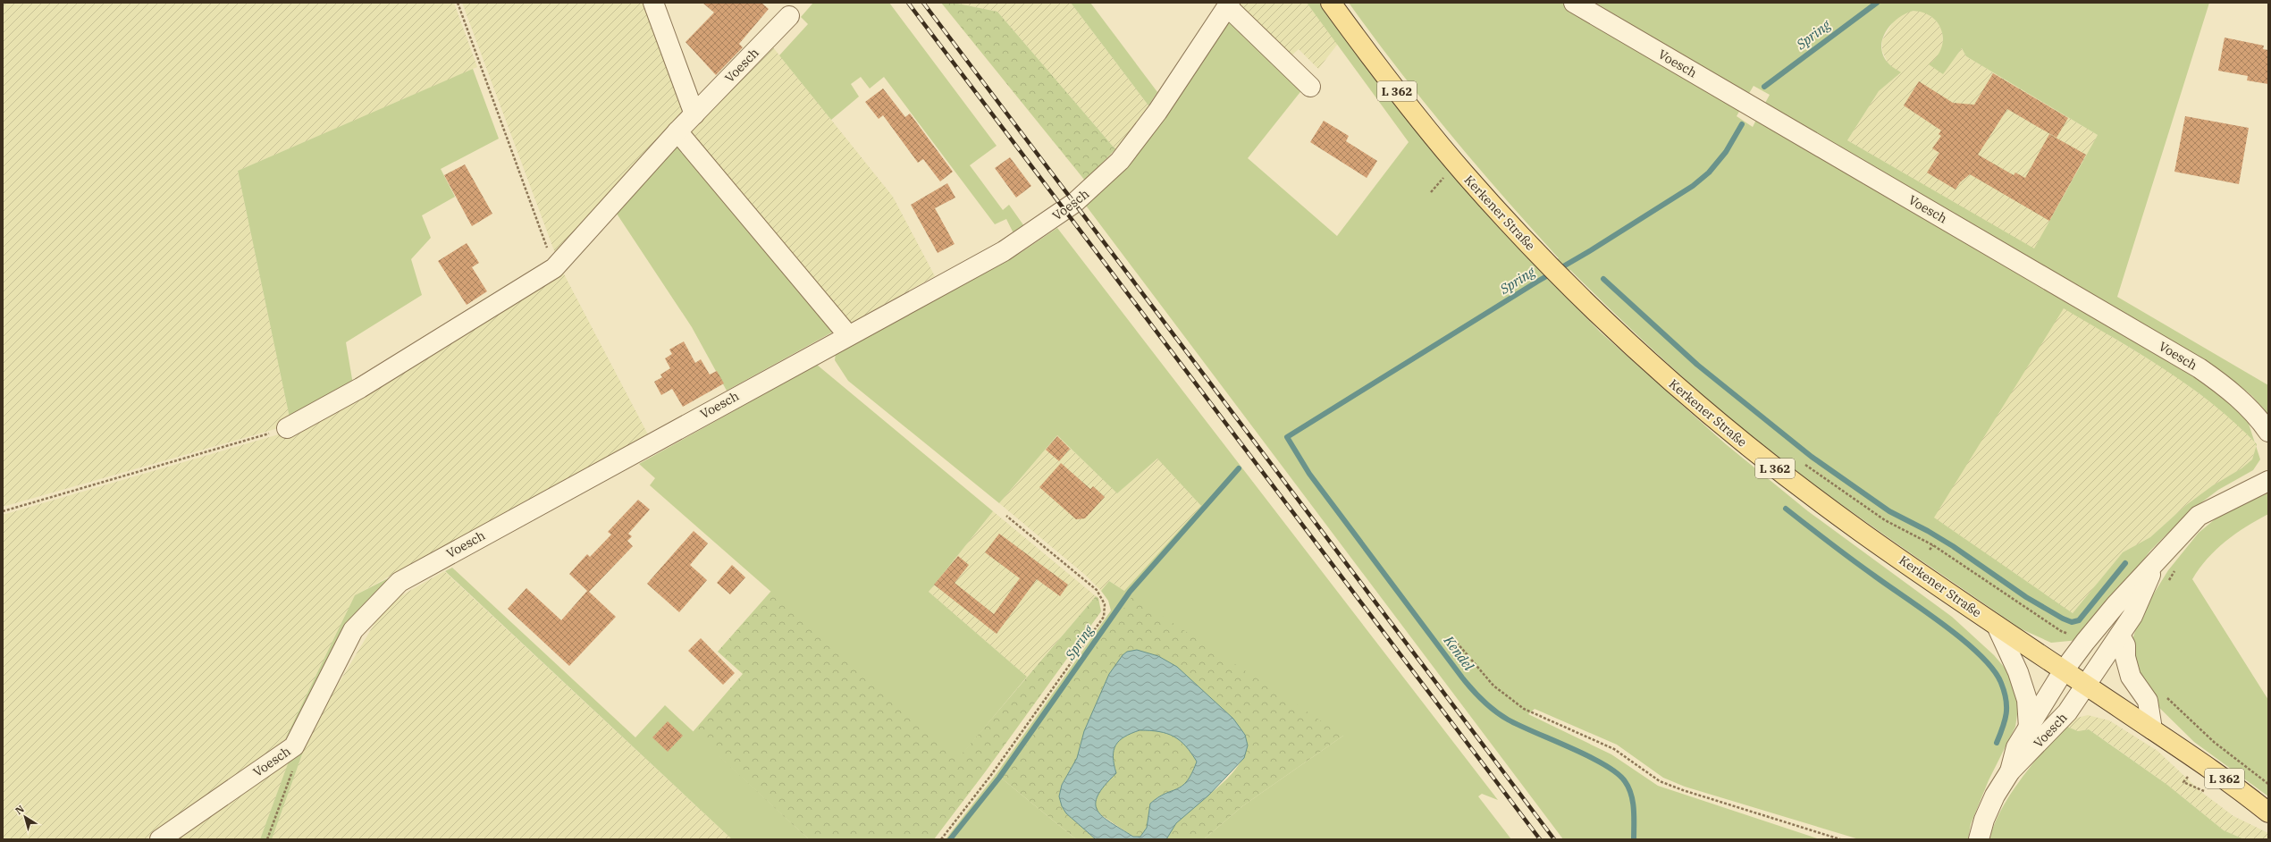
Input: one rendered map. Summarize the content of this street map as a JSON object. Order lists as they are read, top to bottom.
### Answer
{
  "streets": {
    "main road": ["L 362", "Kerkener Straße"],
    "street": ["Voesch"]
  },
  "crossings": [
    ["Voesch", "Kerkener Straße"]
  ],
  "water": ["Spring", "Kendel"],
  "north": "top left"
}
